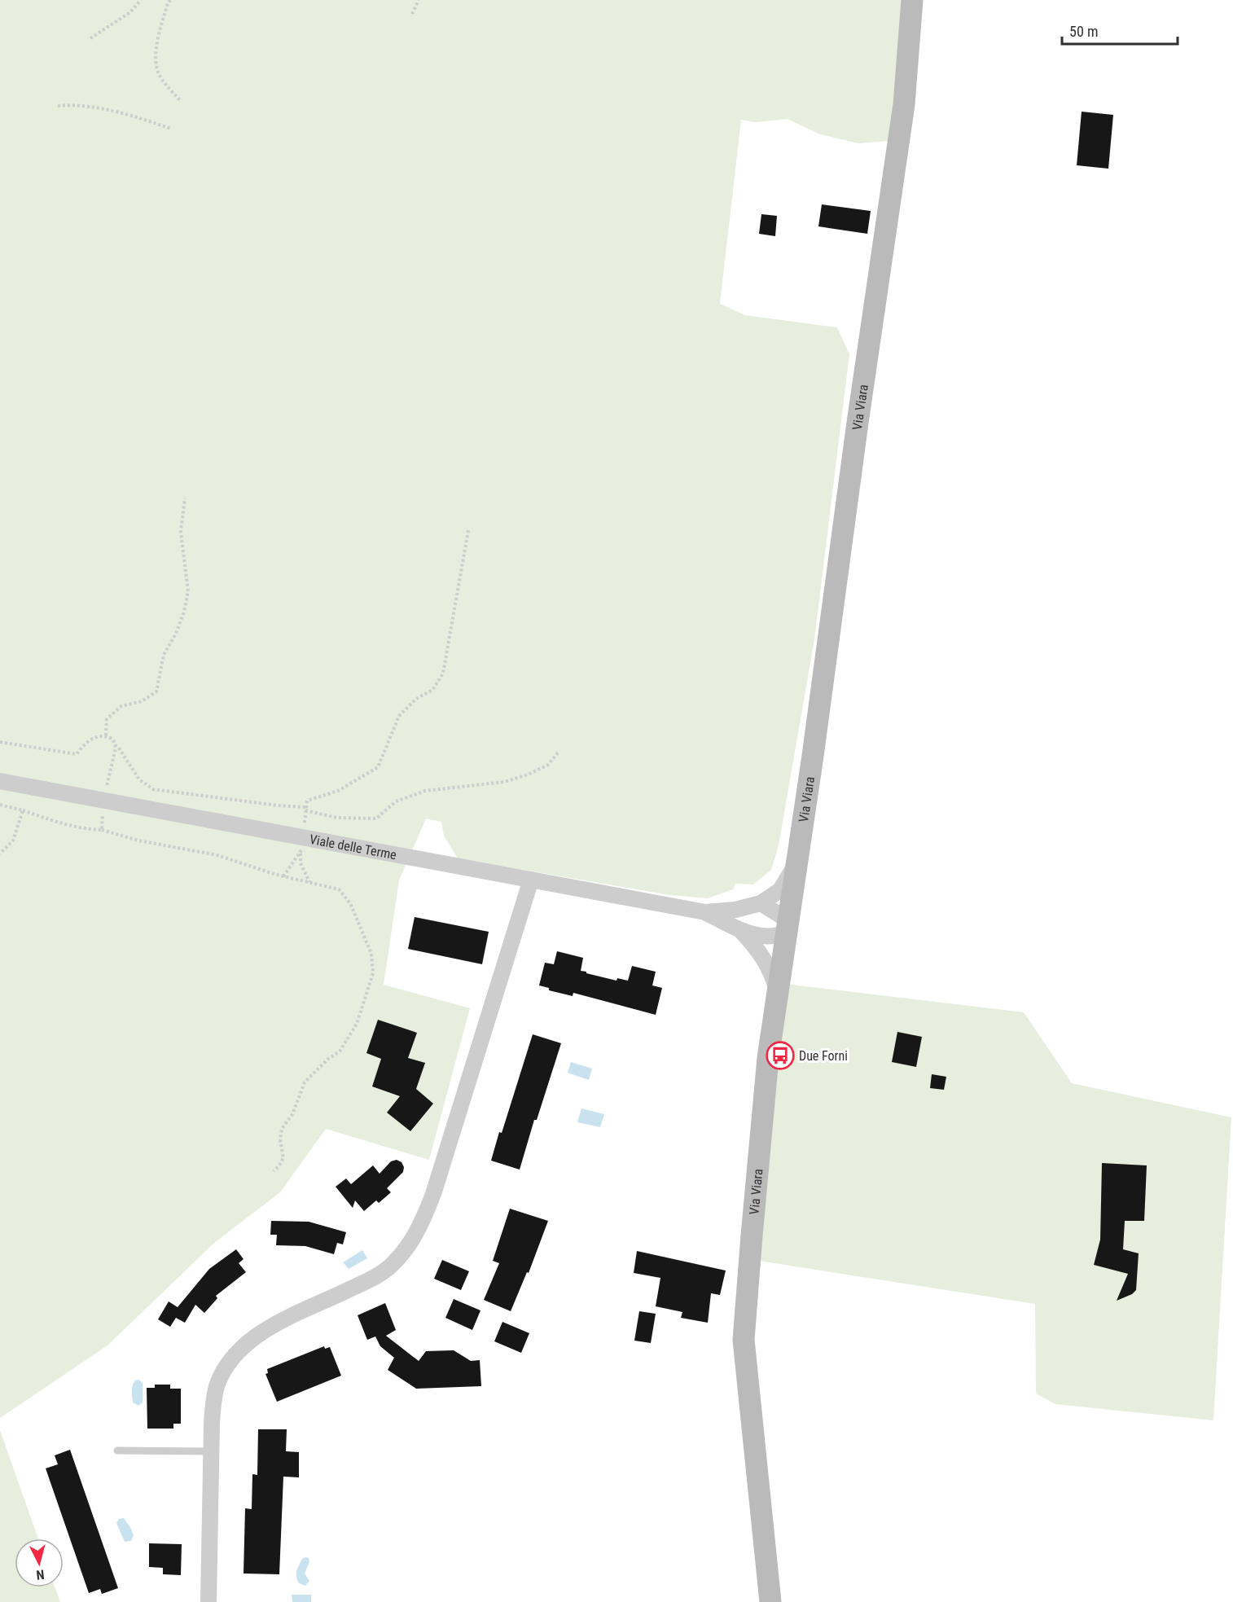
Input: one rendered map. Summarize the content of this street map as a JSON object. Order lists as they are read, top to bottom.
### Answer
{
  "streets": {
    "main road": ["Via Viara"],
    "street": ["Viale delle Terme"]
  },
  "crossings": [
    ["Via Viara", "Viale delle Terme"]
  ],
  "places": {
    "bus stop": ["Due Forni"]
  },
  "scale_bar": "50 m",
  "north": "bottom"
}
